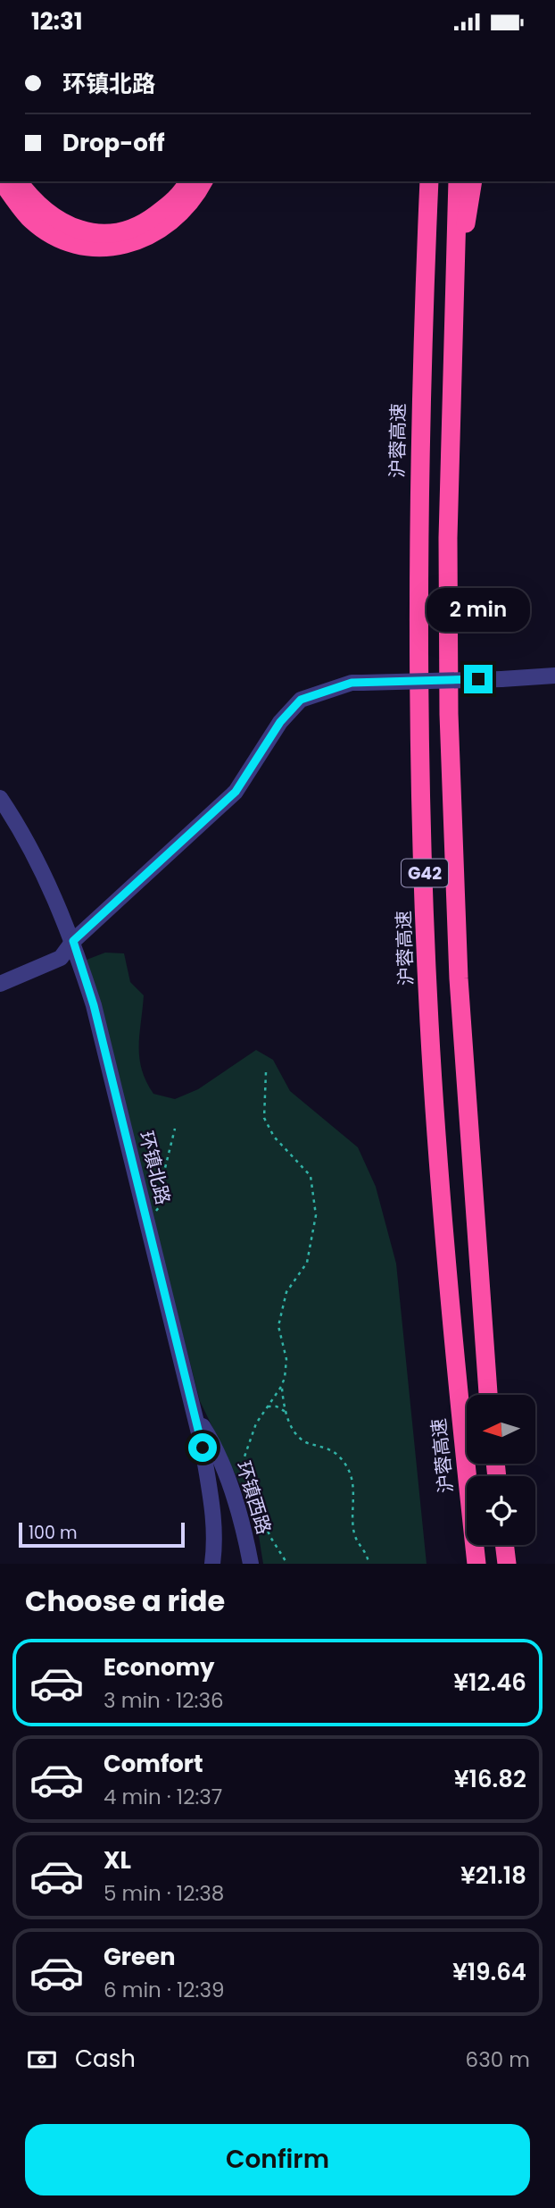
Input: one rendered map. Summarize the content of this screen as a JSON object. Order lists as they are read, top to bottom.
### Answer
{
  "streets": {
    "highway": ["沪蓉高速", "G42"],
    "street": ["环镇北路", "环镇西路"]
  },
  "crossings": [
    ["环镇北路", "环镇西路"]
  ],
  "scale_bar": "100 m",
  "north": "left",
  "page": {
    "status": "12:31",
    "banner": ["环镇北路", "Drop-off"],
    "bubble": "2 min",
    "scale": "100 m",
    "heading": "Choose a ride",
    "list": [
      {
        "name": "Economy",
        "note": "3 min · 12:36",
        "value": "¥12.46"
      },
      {
        "name": "Comfort",
        "note": "4 min · 12:37",
        "value": "¥16.82"
      },
      {
        "name": "XL",
        "note": "5 min · 12:38",
        "value": "¥21.18"
      },
      {
        "name": "Green",
        "note": "6 min · 12:39",
        "value": "¥19.64"
      }
    ],
    "pay": ["Cash", "630 m"],
    "buttons": "Confirm"
  }
}
